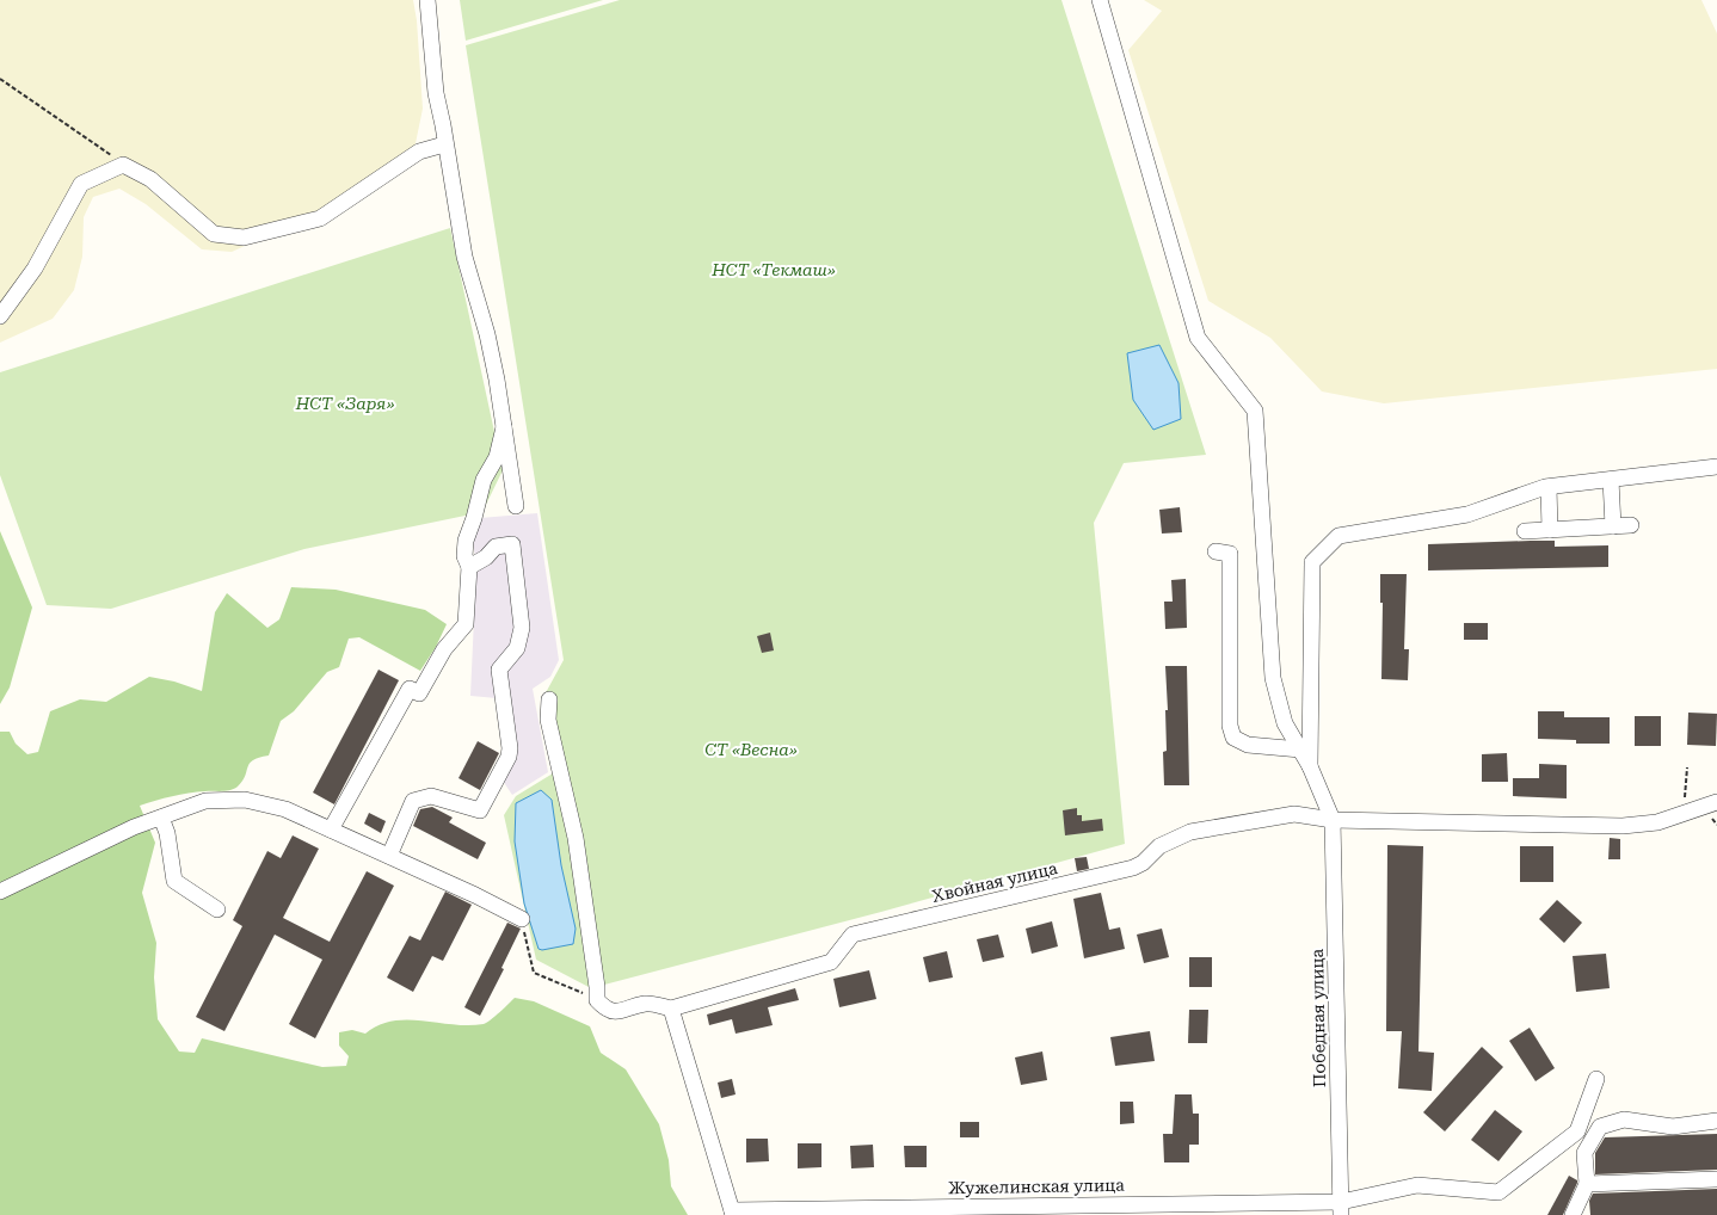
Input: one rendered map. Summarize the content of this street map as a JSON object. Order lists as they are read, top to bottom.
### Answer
{
  "streets": {
    "street": ["Хвойная улица", "Победная улица", "Жужелинская улица"]
  },
  "crossings": [
    ["Хвойная улица", "Победная улица"],
    ["Победная улица", "Жужелинская улица"]
  ],
  "parks": ["НСТ «Текмаш»", "НСТ «Заря»", "СТ «Весна»"]
}
